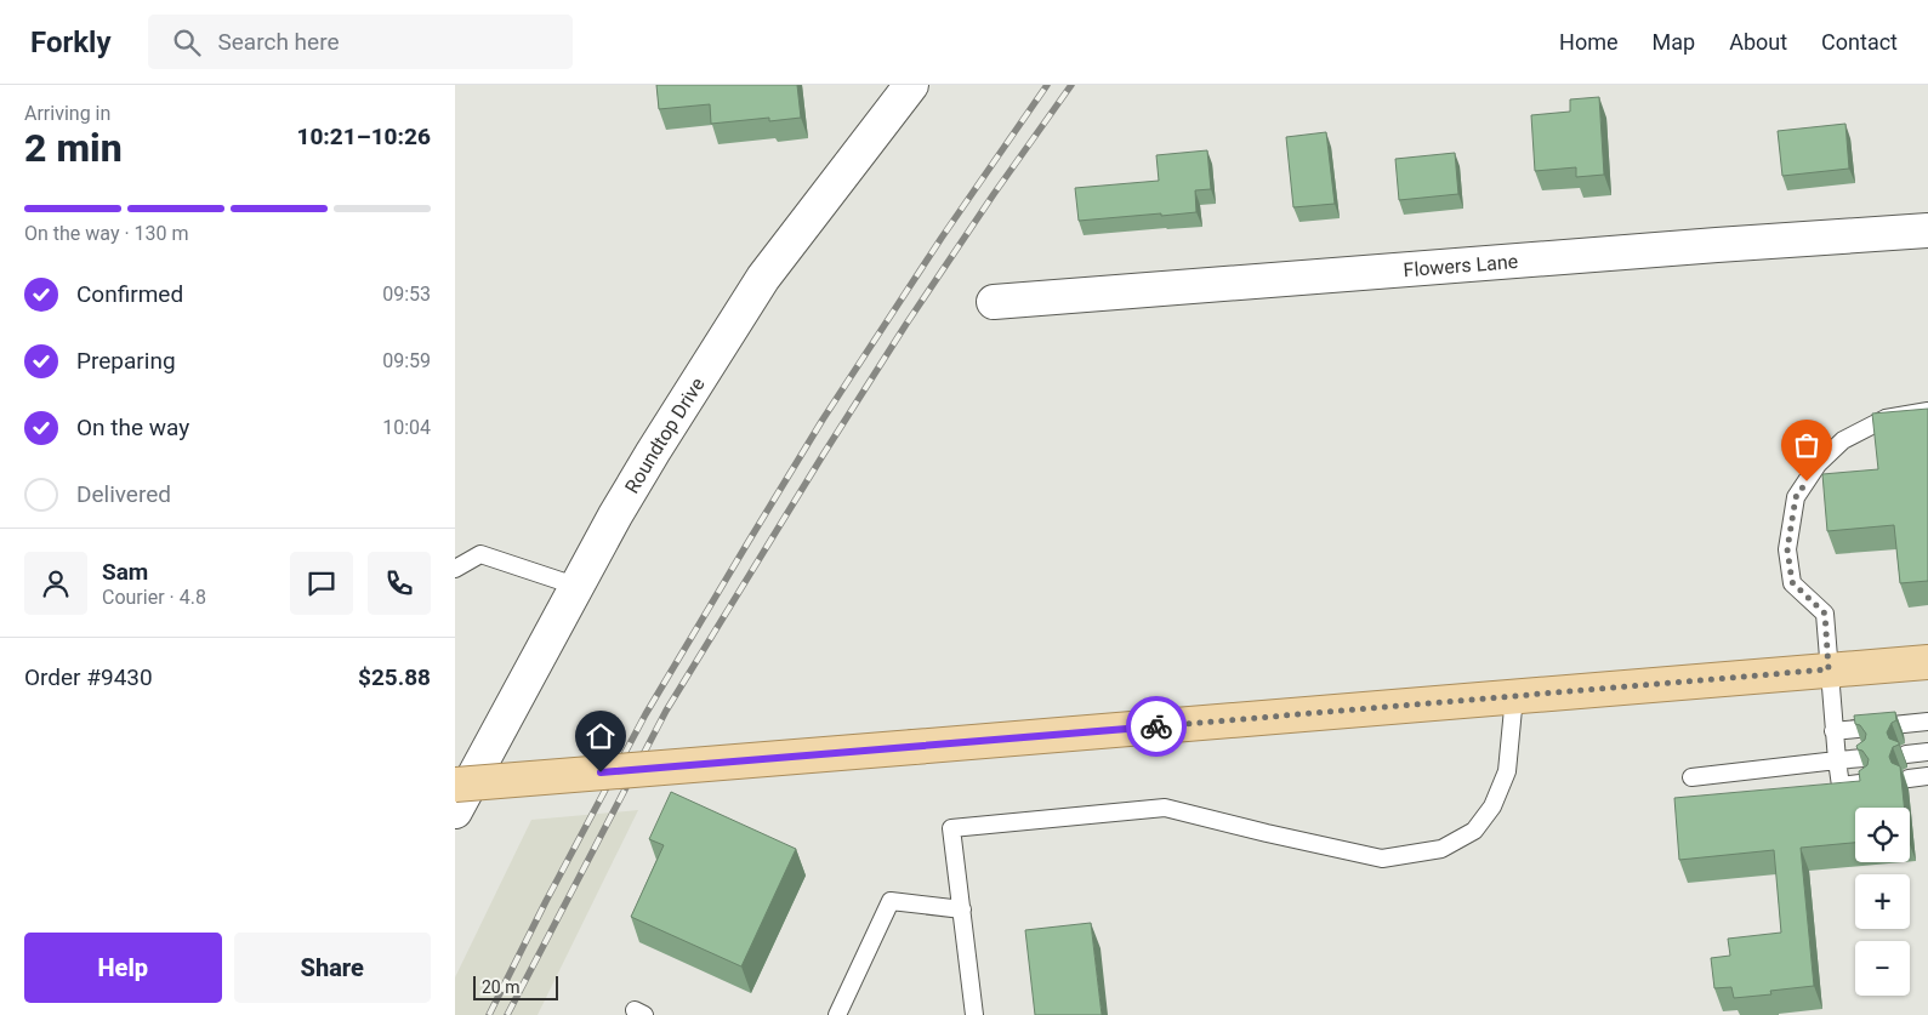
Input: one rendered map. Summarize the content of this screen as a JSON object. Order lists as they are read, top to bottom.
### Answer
{
  "streets": {
    "street": ["Flowers Lane", "Roundtop Drive"]
  },
  "scale_bar": "20 m",
  "page": {
    "header": "Forkly",
    "search": "Search here",
    "nav": [
      "Home",
      "Map",
      "About",
      "Contact"
    ],
    "heading": ["2 min", "Arriving in", "10:21–10:26"],
    "panel": [
      "Sam",
      "Courier · 4.8",
      "Order #9430",
      "$25.88"
    ],
    "bar": "On the way · 130 m",
    "list": [
      ["Confirmed", "09:53"],
      ["Preparing", "09:59"],
      ["On the way", "10:04"],
      "Delivered"
    ],
    "map_buttons": ["+", "−"],
    "buttons": ["Help", "Share"],
    "scale": "20 m"
  }
}
